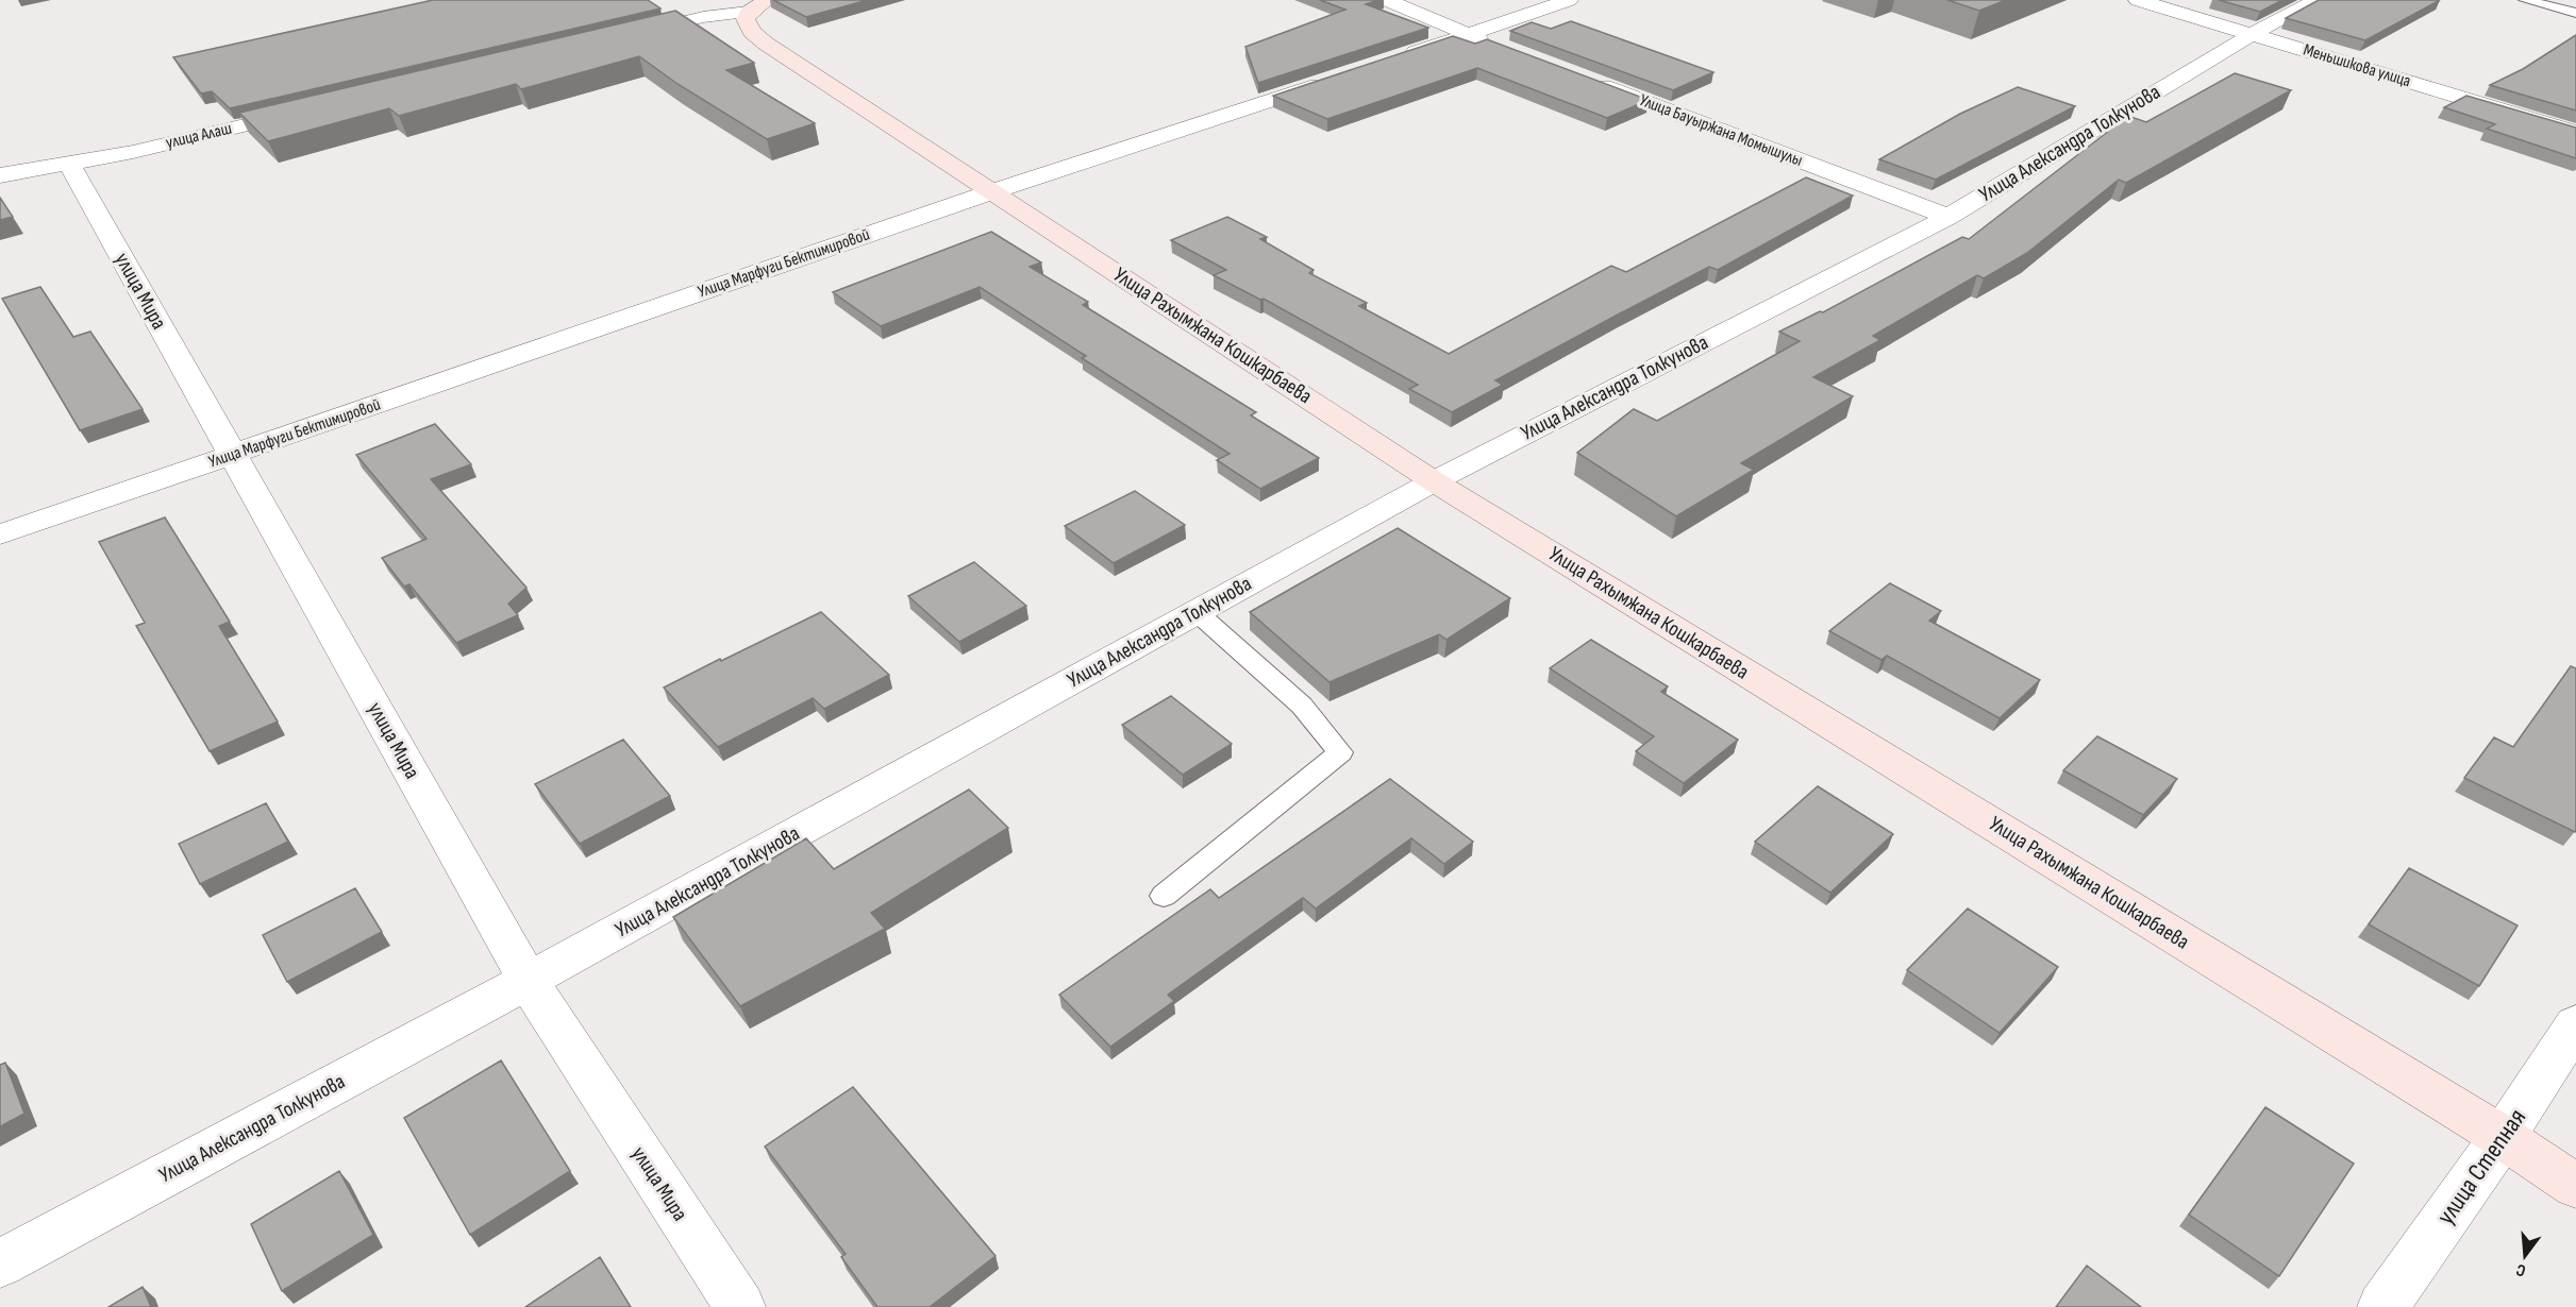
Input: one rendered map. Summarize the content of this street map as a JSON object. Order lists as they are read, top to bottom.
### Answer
{
  "streets": {
    "street": [
      "Меньшикова улица",
      "Улица Бауыржана Момышулы",
      "улица Алаш",
      "Улица Александра Толкунова",
      "Улица Марфуги Бектимировой",
      "улица Мира",
      "Улица Рахымжана Кошкарбаева",
      "улица Степная"
    ]
  },
  "crossings": [
    ["Меньшикова улица", "Улица Александра Толкунова"],
    ["Улица Бауыржана Момышулы", "Улица Александра Толкунова"],
    ["улица Алаш", "улица Мира"],
    ["Улица Александра Толкунова", "улица Мира"],
    ["Улица Александра Толкунова", "Улица Рахымжана Кошкарбаева"],
    ["Улица Марфуги Бектимировой", "улица Мира"],
    ["Улица Марфуги Бектимировой", "Улица Рахымжана Кошкарбаева"],
    ["Улица Рахымжана Кошкарбаева", "улица Степная"]
  ],
  "north": "bottom"
}
